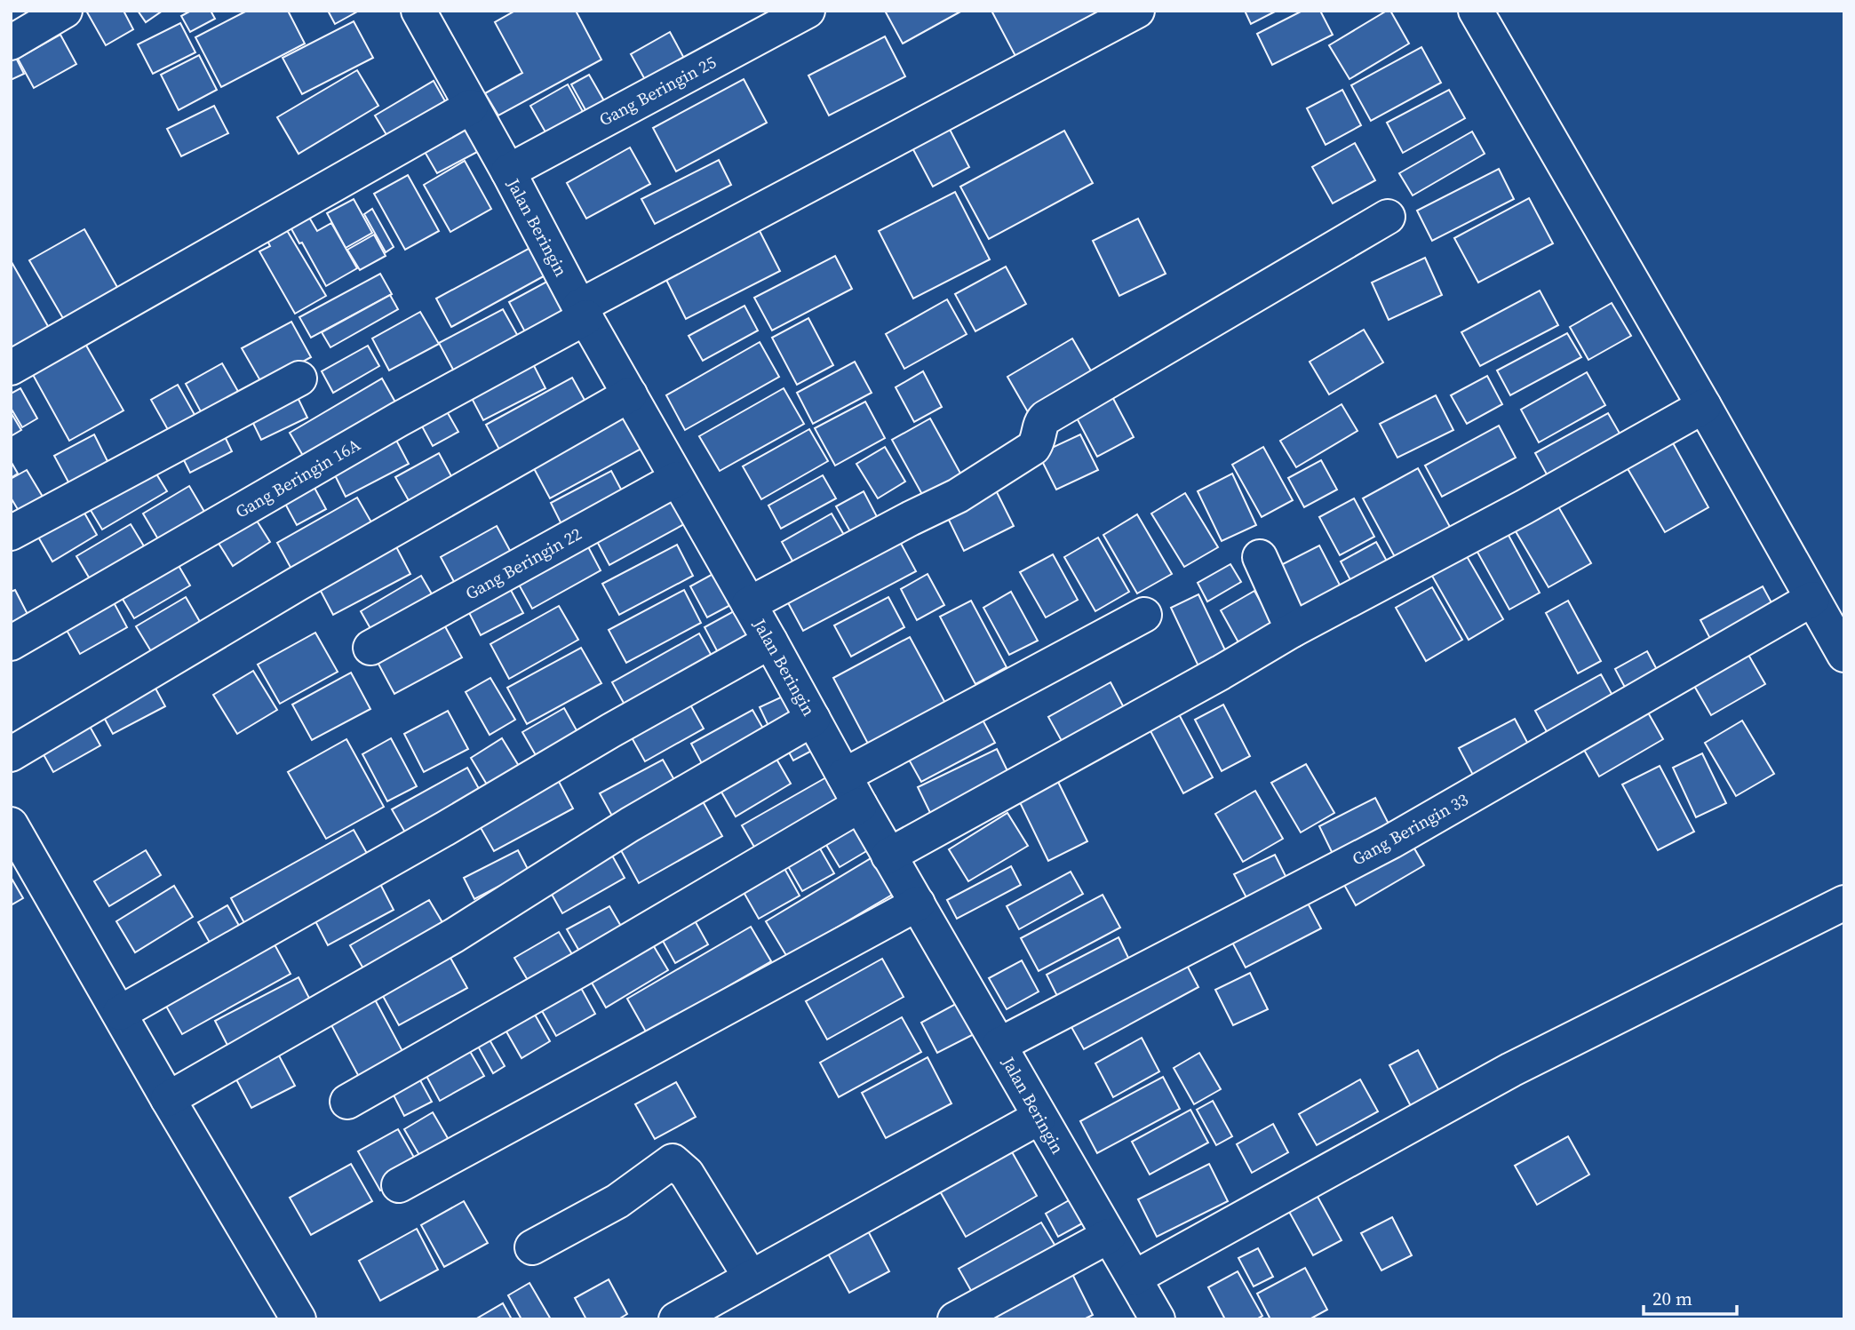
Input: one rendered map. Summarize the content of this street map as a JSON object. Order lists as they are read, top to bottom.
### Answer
{
  "streets": {
    "street": [
      "Gang Beringin 25",
      "Jalan Beringin",
      "Gang Beringin 16A",
      "Gang Beringin 22",
      "Gang Beringin 33"
    ]
  },
  "crossings": [
    ["Gang Beringin 25", "Jalan Beringin"],
    ["Jalan Beringin", "Gang Beringin 16A"],
    ["Jalan Beringin", "Gang Beringin 22"],
    ["Jalan Beringin", "Gang Beringin 33"]
  ],
  "scale_bar": "20 m"
}
